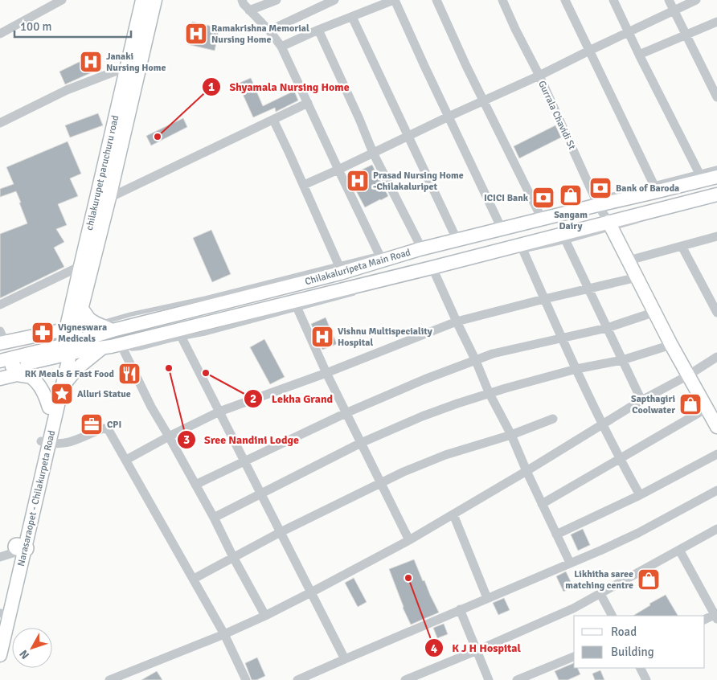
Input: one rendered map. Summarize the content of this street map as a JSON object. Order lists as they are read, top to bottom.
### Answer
{
  "streets": {
    "main road": ["chilakurupet paruchuru road", "Chilakaluripeta Main Road", "Narasaraopet - Chilakurpeta Road"],
    "street": ["Gurrala Chavidi St"]
  },
  "crossings": [
    ["Gurrala Chavidi St", "Chilakaluripeta Main Road"],
    ["chilakurupet paruchuru road", "Chilakaluripeta Main Road"],
    ["chilakurupet paruchuru road", "Narasaraopet - Chilakurpeta Road"],
    ["Chilakaluripeta Main Road", "Narasaraopet - Chilakurpeta Road"]
  ],
  "places": {
    "hospital": [
      "Ramakrishna Memorial Nursing Home",
      "Janaki Nursing Home",
      "Prasad Nursing Home -Chilakaluripet",
      "Vishnu Multispeciality Hospital"
    ],
    "other": [
      "Shyamala Nursing Home",
      "Sree Nandini Lodge",
      "Lekha Grand",
      "K J H Hospital"
    ],
    "bank": ["Bank of Baroda", "ICICI Bank"],
    "shop": ["Sangam Dairy", "Sapthagiri Coolwater", "Likhitha saree matching centre"],
    "pharmacy": ["Vigneswara Medicals"],
    "restaurant": ["RK Meals & Fast Food"],
    "place": ["Alluri Statue"],
    "office": ["CPI"]
  },
  "legend": ["Road", "Building"],
  "scale_bar": "100 m",
  "north": "bottom left"
}
